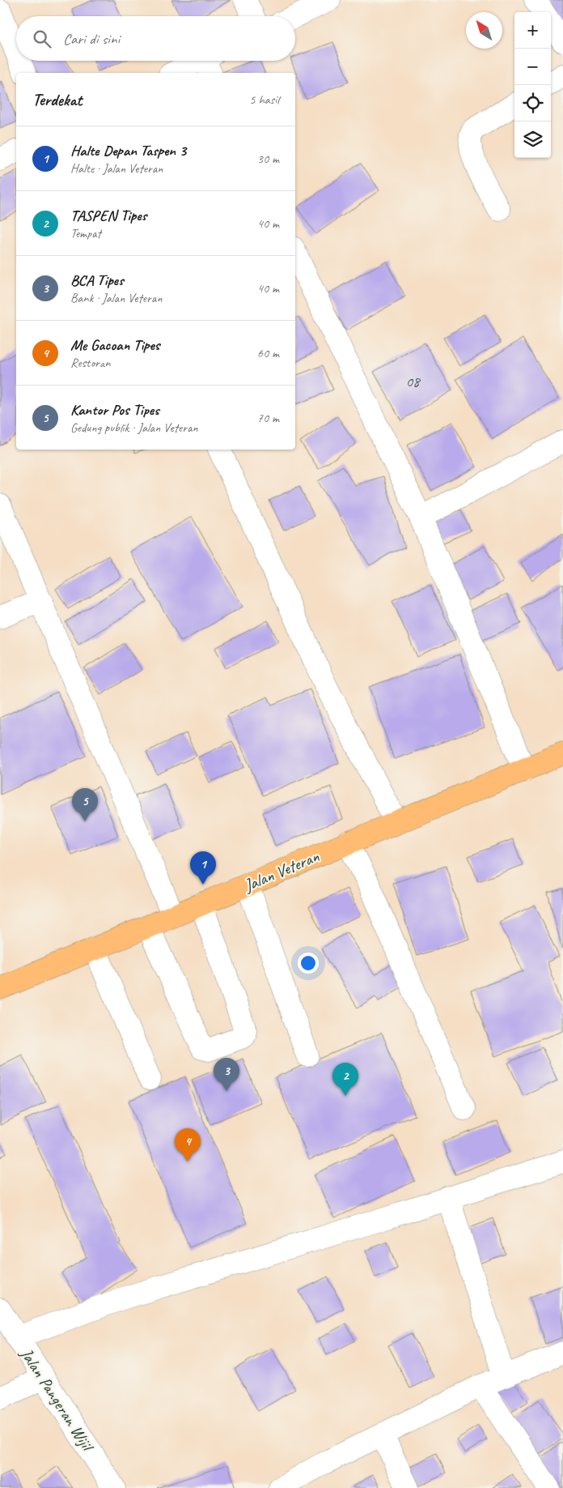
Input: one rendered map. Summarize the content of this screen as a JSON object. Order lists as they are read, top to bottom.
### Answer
{
  "streets": {
    "main road": ["Jalan Veteran"],
    "street": ["Jalan Pangeran Wijil"]
  },
  "house_numbers": ["08"],
  "north": "top left",
  "page": {
    "map_buttons": ["+", "−"],
    "search": "Cari di sini",
    "heading": ["Terdekat", "5 hasil"],
    "list": [
      {
        "mark": "1",
        "name": "Halte Depan Taspen 3",
        "note": "Halte · Jalan Veteran",
        "value": "30 m"
      },
      {
        "mark": "2",
        "name": "TASPEN Tipes",
        "note": "Tempat",
        "value": "40 m"
      },
      {
        "mark": "3",
        "name": "BCA Tipes",
        "note": "Bank · Jalan Veteran",
        "value": "40 m"
      },
      {
        "mark": "4",
        "name": "Me Gacoan Tipes",
        "note": "Restoran",
        "value": "60 m"
      },
      {
        "mark": "5",
        "name": "Kantor Pos Tipes",
        "note": "Gedung publik · Jalan Veteran",
        "value": "70 m"
      }
    ],
    "pins": [
      "5",
      "1",
      "3",
      "2",
      "4"
    ]
  }
}
